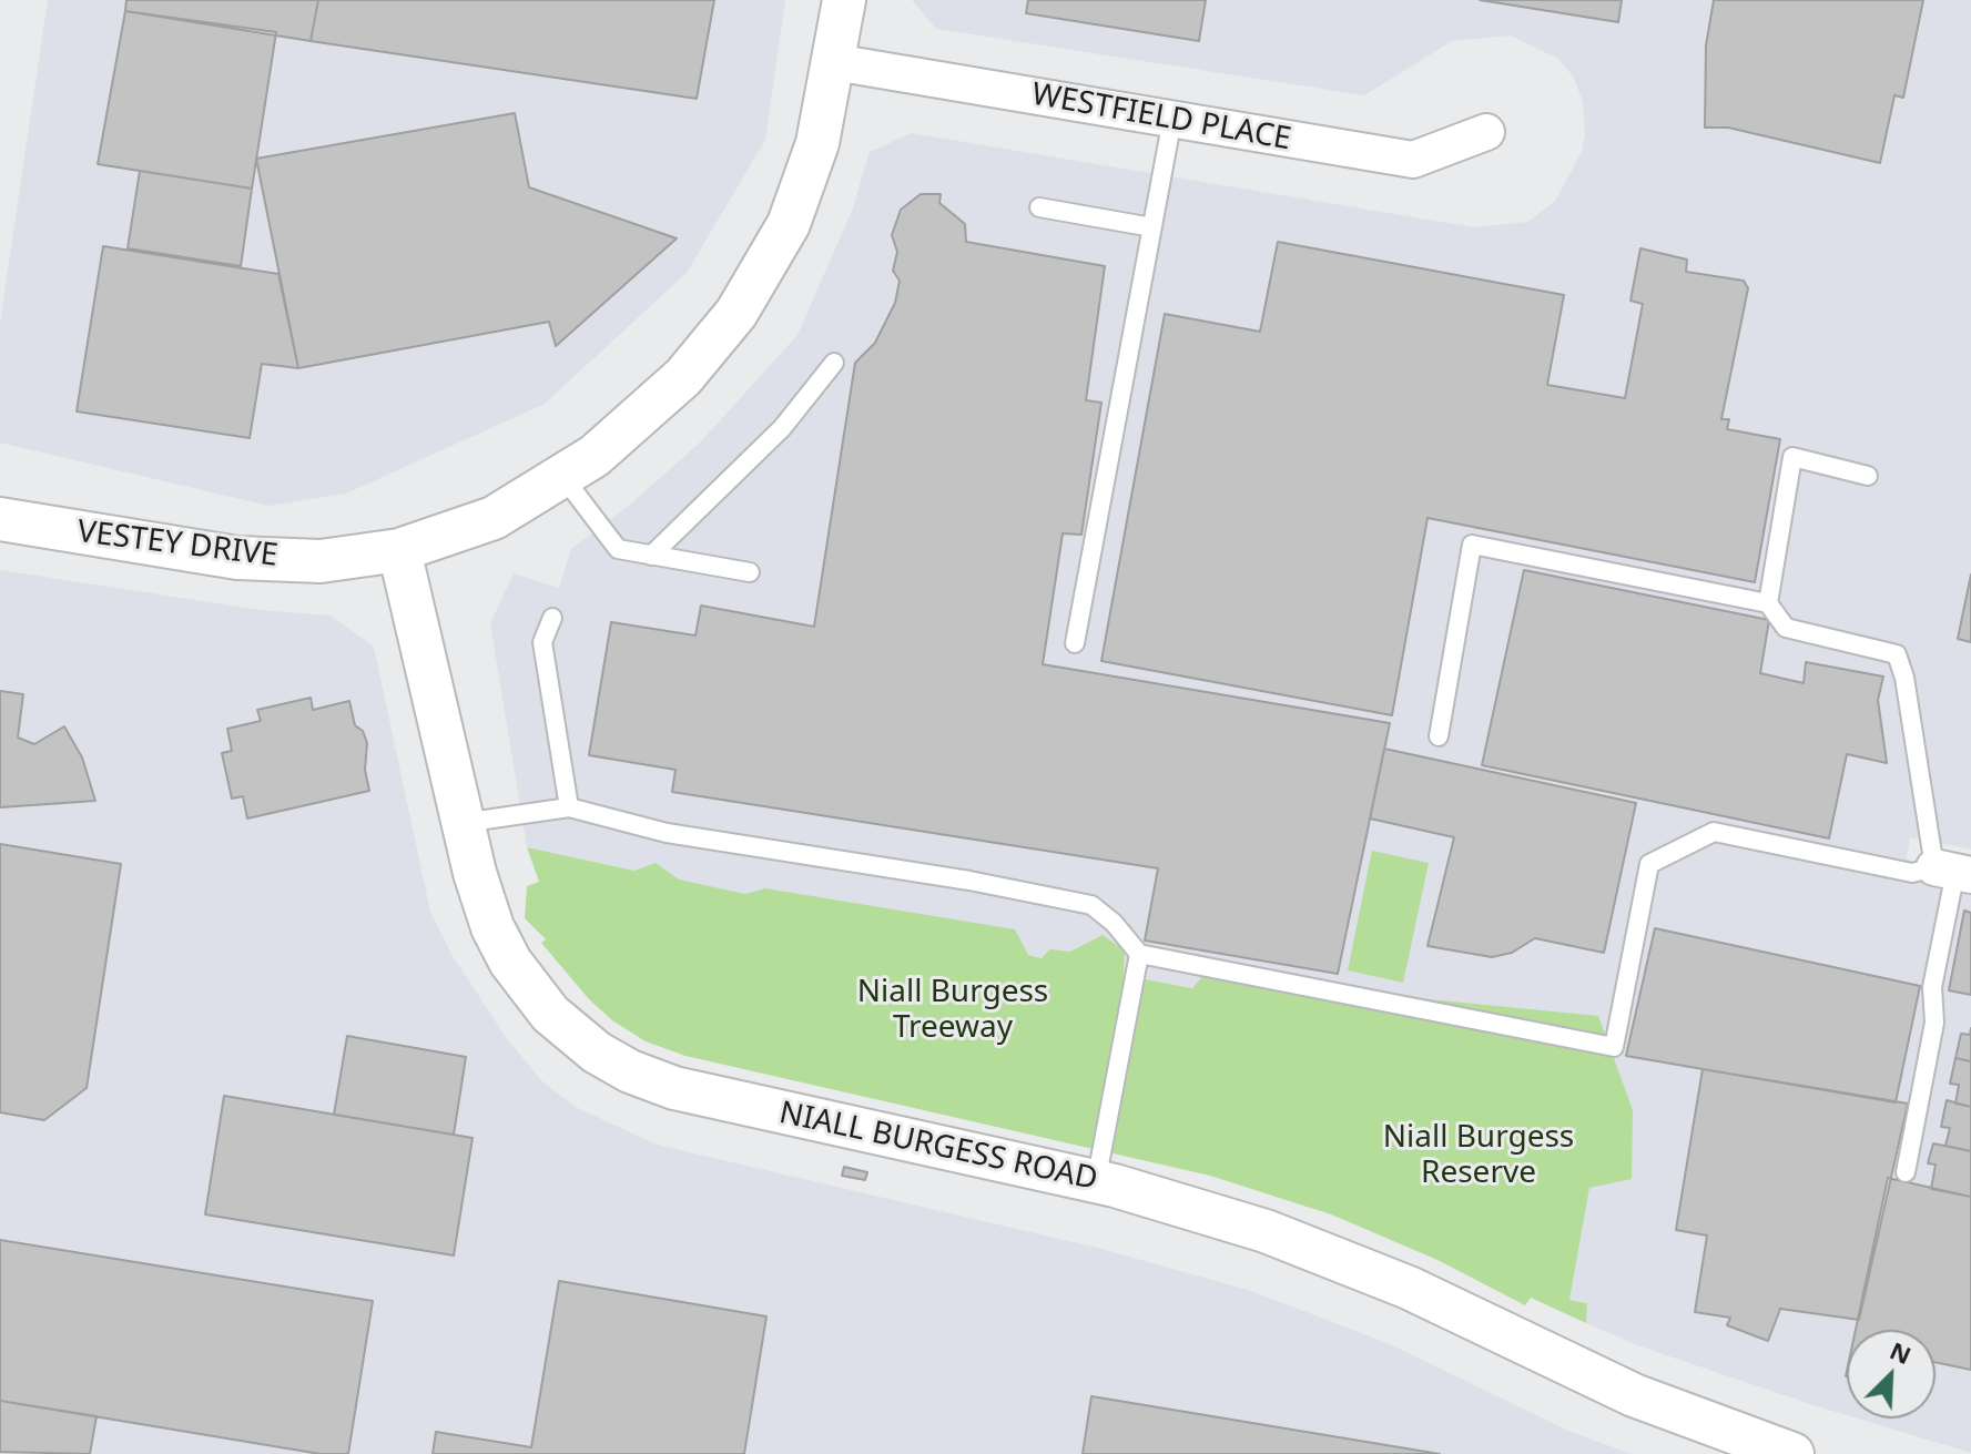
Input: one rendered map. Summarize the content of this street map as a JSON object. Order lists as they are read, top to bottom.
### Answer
{
  "streets": {
    "street": ["WESTFIELD PLACE", "VESTEY DRIVE", "NIALL BURGESS ROAD"]
  },
  "crossings": [
    ["WESTFIELD PLACE", "VESTEY DRIVE"],
    ["VESTEY DRIVE", "NIALL BURGESS ROAD"]
  ],
  "parks": ["Niall Burgess Treeway", "Niall Burgess Reserve"],
  "north": "top right"
}
